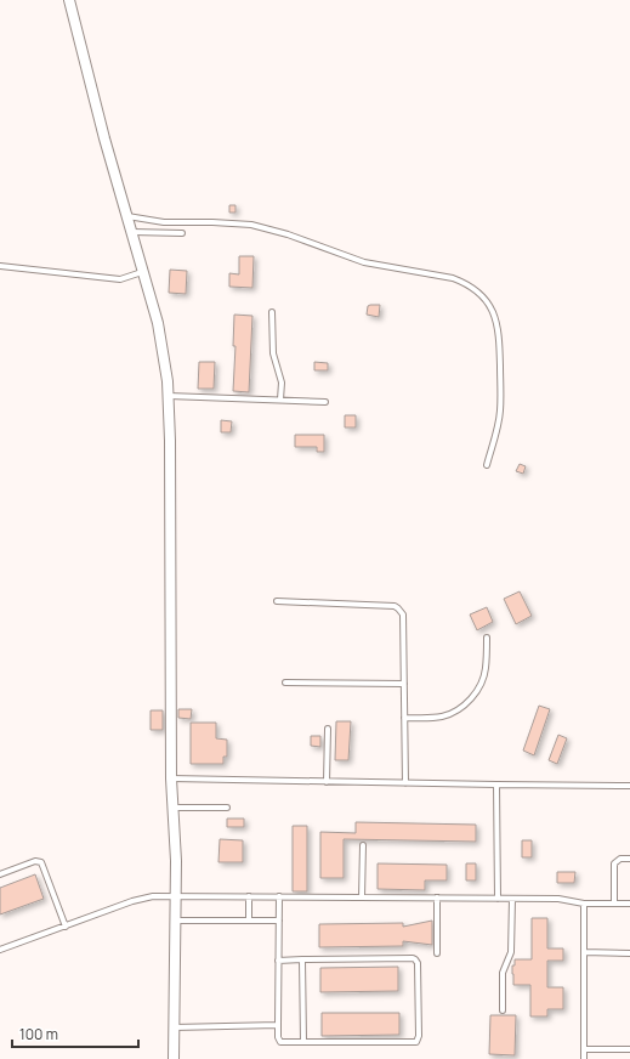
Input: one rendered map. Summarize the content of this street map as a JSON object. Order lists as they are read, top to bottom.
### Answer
{
  "scale_bar": "100 m"
}
